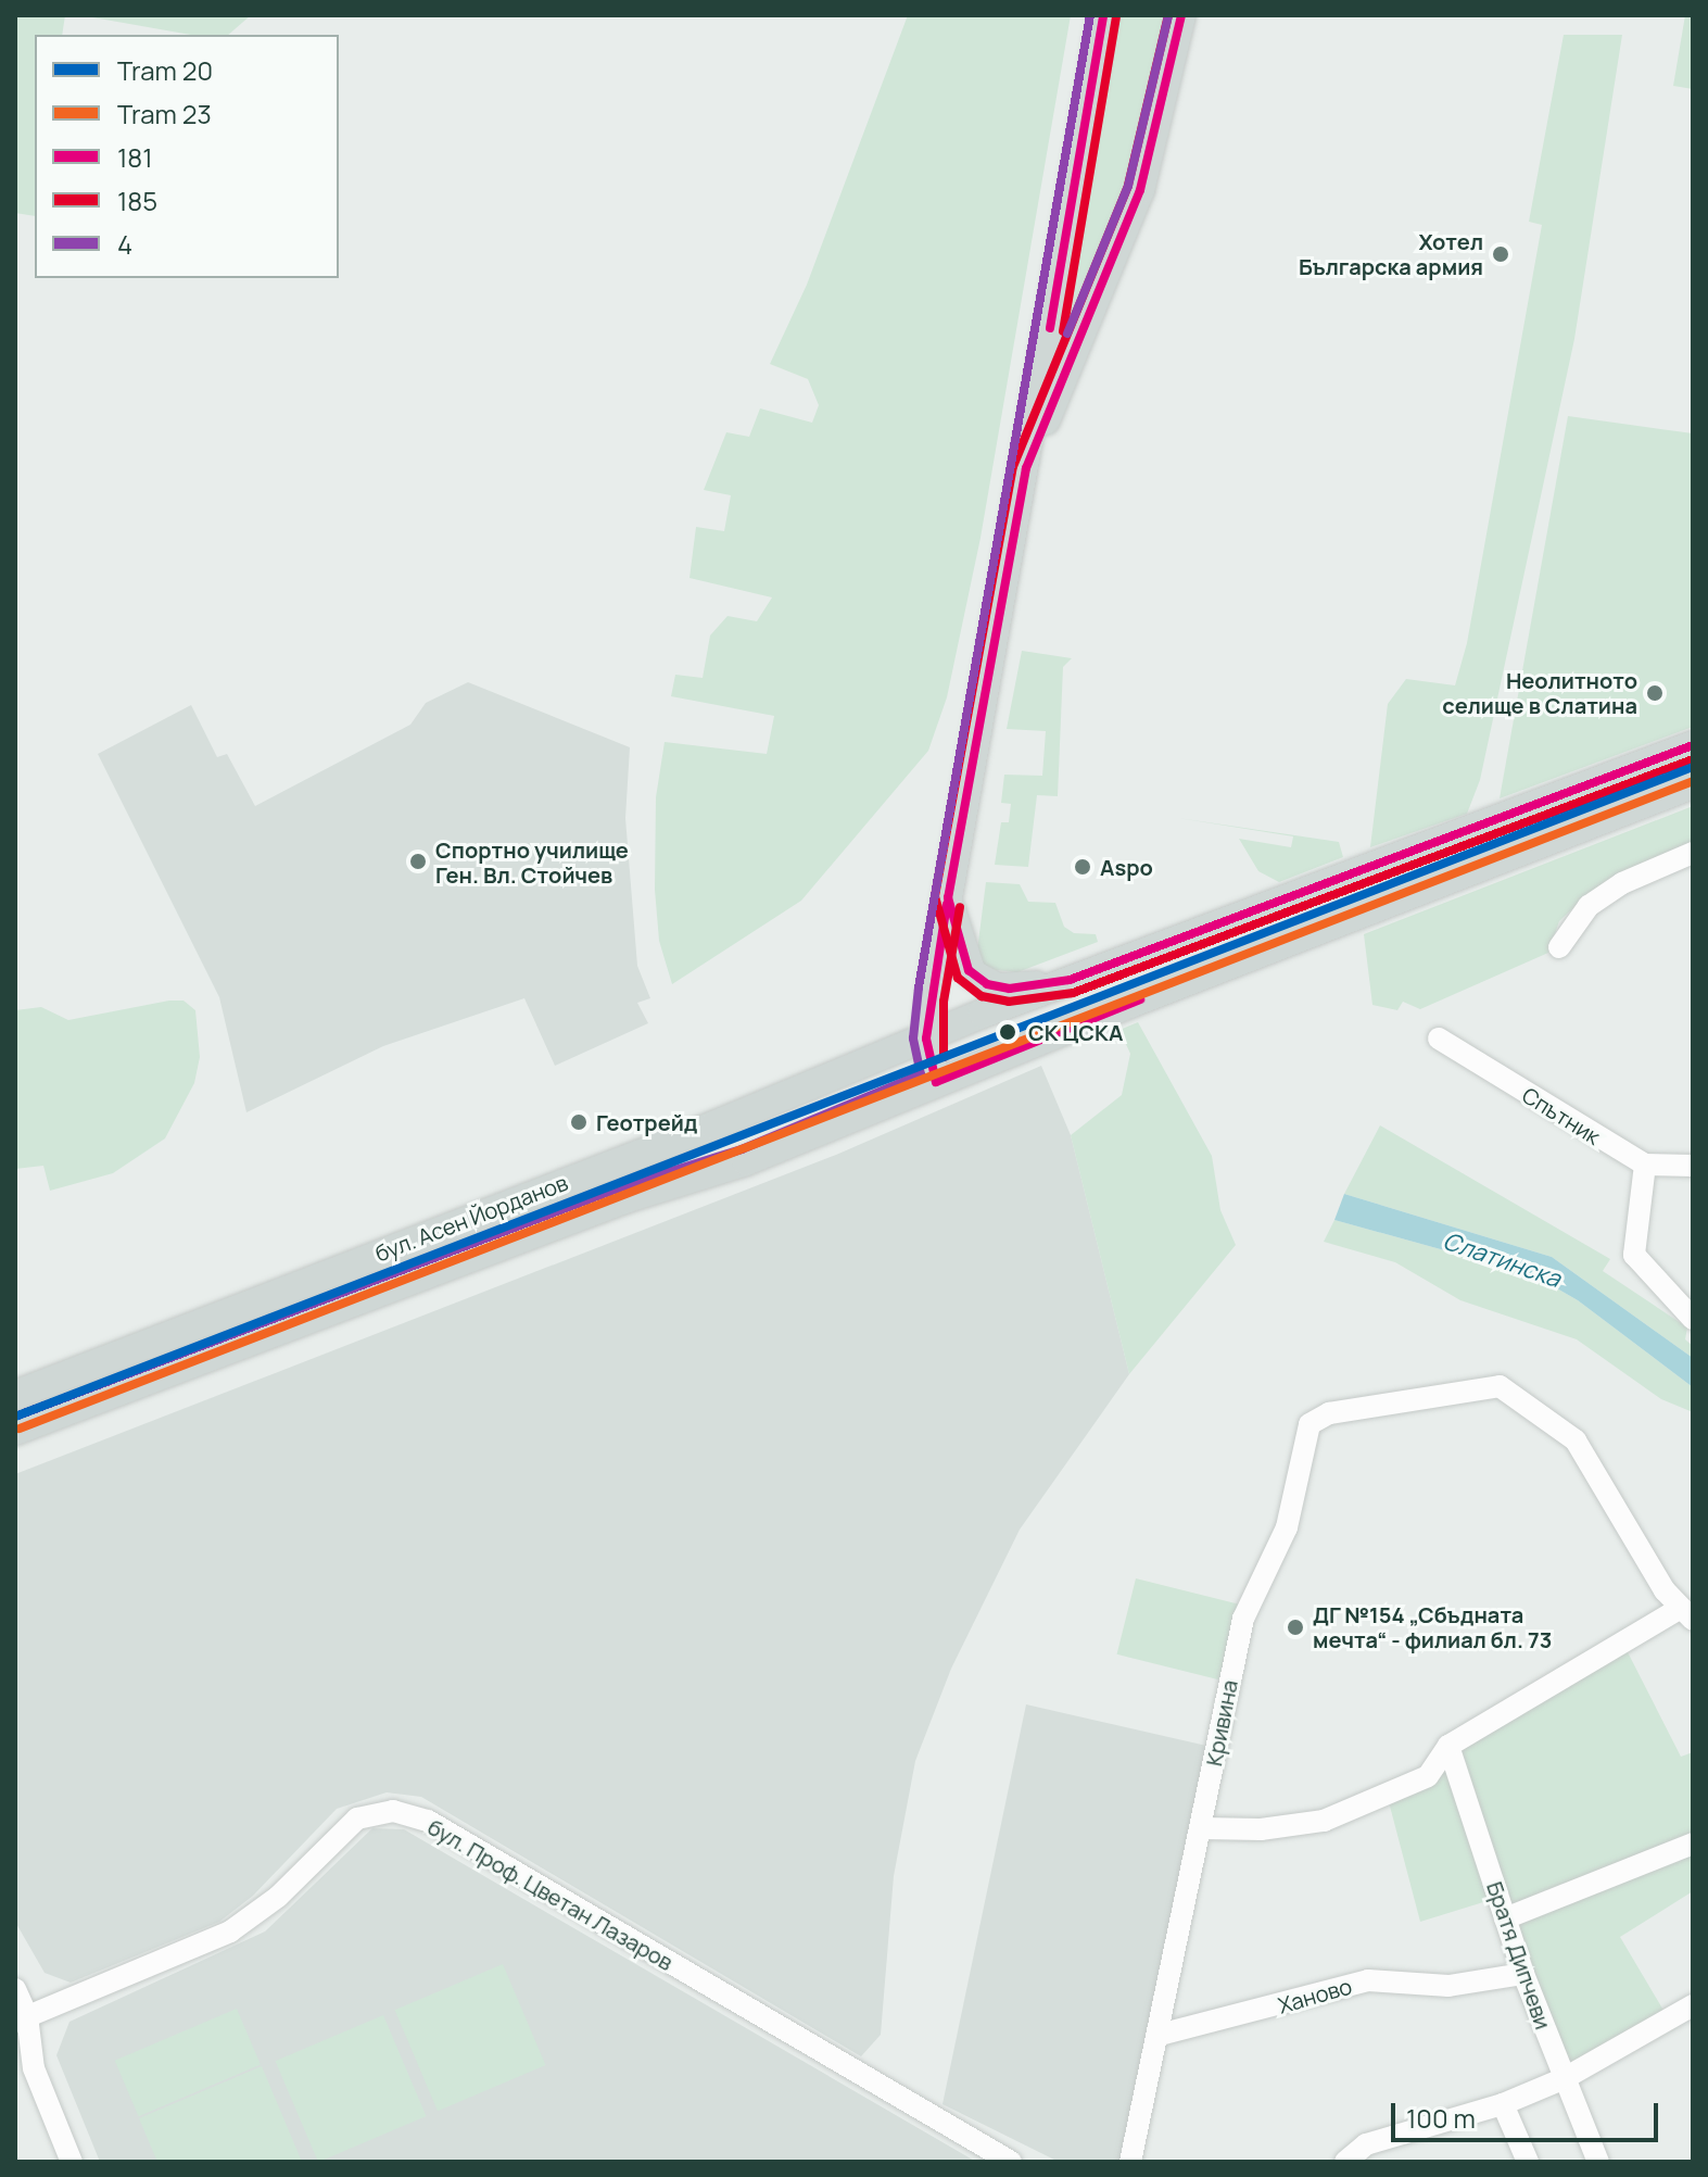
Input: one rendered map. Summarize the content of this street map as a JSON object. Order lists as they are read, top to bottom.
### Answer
{
  "streets": {
    "main road": ["бул. Асен Йорданов"],
    "street": [
      "Спътник",
      "Кривина",
      "бул. Проф. Цветан Лазаров",
      "Братя Дипчеви",
      "Ханово"
    ]
  },
  "crossings": [
    ["Кривина", "Ханово"],
    ["Братя Дипчеви", "Ханово"]
  ],
  "water": ["Слатинска"],
  "places": [
    "Хотел Българска армия",
    "Неолитното селище в Слатина",
    "Спортно училище Ген. Вл. Стойчев",
    "Aspo",
    "СК ЦСКА",
    "Геотрейд",
    "ДГ №154 „Сбъдната мечта“ - филиал бл. 73"
  ],
  "lines": [
    "transit line 181",
    "transit line 185",
    "transit line 4",
    "tram line 20",
    "tram line 23"
  ],
  "legend": [
    "Tram 20",
    "Tram 23",
    "181",
    "185",
    "4"
  ],
  "scale_bar": "100 m"
}
